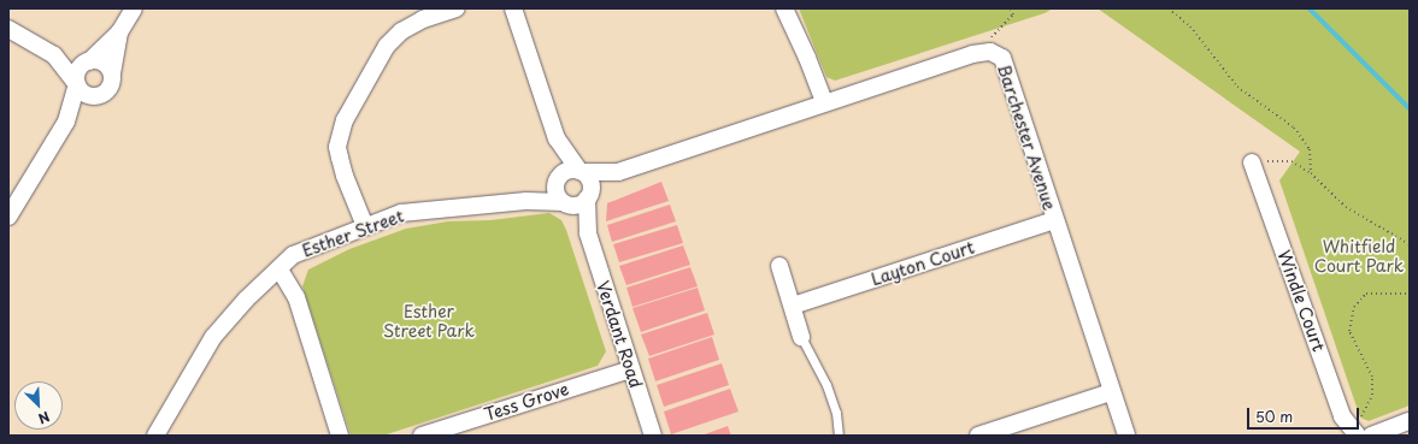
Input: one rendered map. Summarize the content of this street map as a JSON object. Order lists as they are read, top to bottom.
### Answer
{
  "streets": {
    "street": [
      "Barchester Avenue",
      "Esther Street",
      "Layton Court",
      "Windle Court",
      "Verdant Road",
      "Tess Grove"
    ]
  },
  "crossings": [
    ["Barchester Avenue", "Esther Street"],
    ["Barchester Avenue", "Layton Court"],
    ["Barchester Avenue", "Verdant Road"],
    ["Esther Street", "Verdant Road"],
    ["Verdant Road", "Tess Grove"]
  ],
  "parks": ["Whitfield Court Park", "Esther Street Park"],
  "scale_bar": "50 m",
  "north": "bottom right"
}
